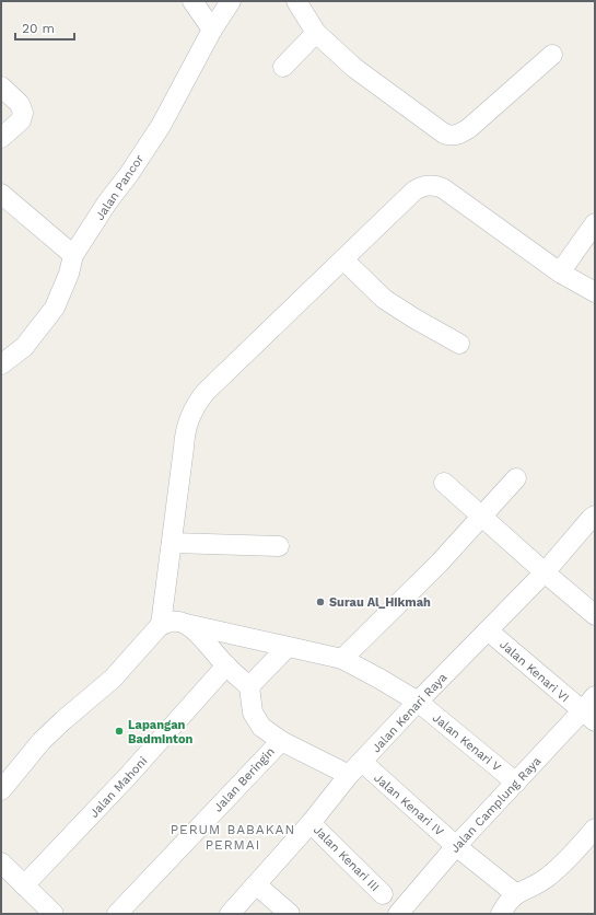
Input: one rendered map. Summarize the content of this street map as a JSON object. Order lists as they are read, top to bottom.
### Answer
{
  "streets": {
    "street": [
      "Jalan Pancor",
      "Jalan Kenari VI",
      "Jalan Kenari Raya",
      "Jalan Kenari V",
      "Jalan Beringin",
      "Jalan Mahoni",
      "Jalan Kenari IV",
      "Jalan Camplung Raya",
      "Jalan Kenari III"
    ]
  },
  "crossings": [
    ["Jalan Kenari VI", "Jalan Kenari Raya"],
    ["Jalan Kenari VI", "Jalan Camplung Raya"],
    ["Jalan Kenari Raya", "Jalan Kenari V"],
    ["Jalan Kenari Raya", "Jalan Kenari IV"],
    ["Jalan Kenari Raya", "Jalan Kenari III"],
    ["Jalan Kenari V", "Jalan Camplung Raya"],
    ["Jalan Beringin", "Jalan Kenari IV"],
    ["Jalan Kenari IV", "Jalan Camplung Raya"]
  ],
  "districts": ["PERUM BABAKAN PERMAI"],
  "places": ["Surau Al_Hikmah", "Lapangan Badminton"],
  "scale_bar": "20 m"
}
